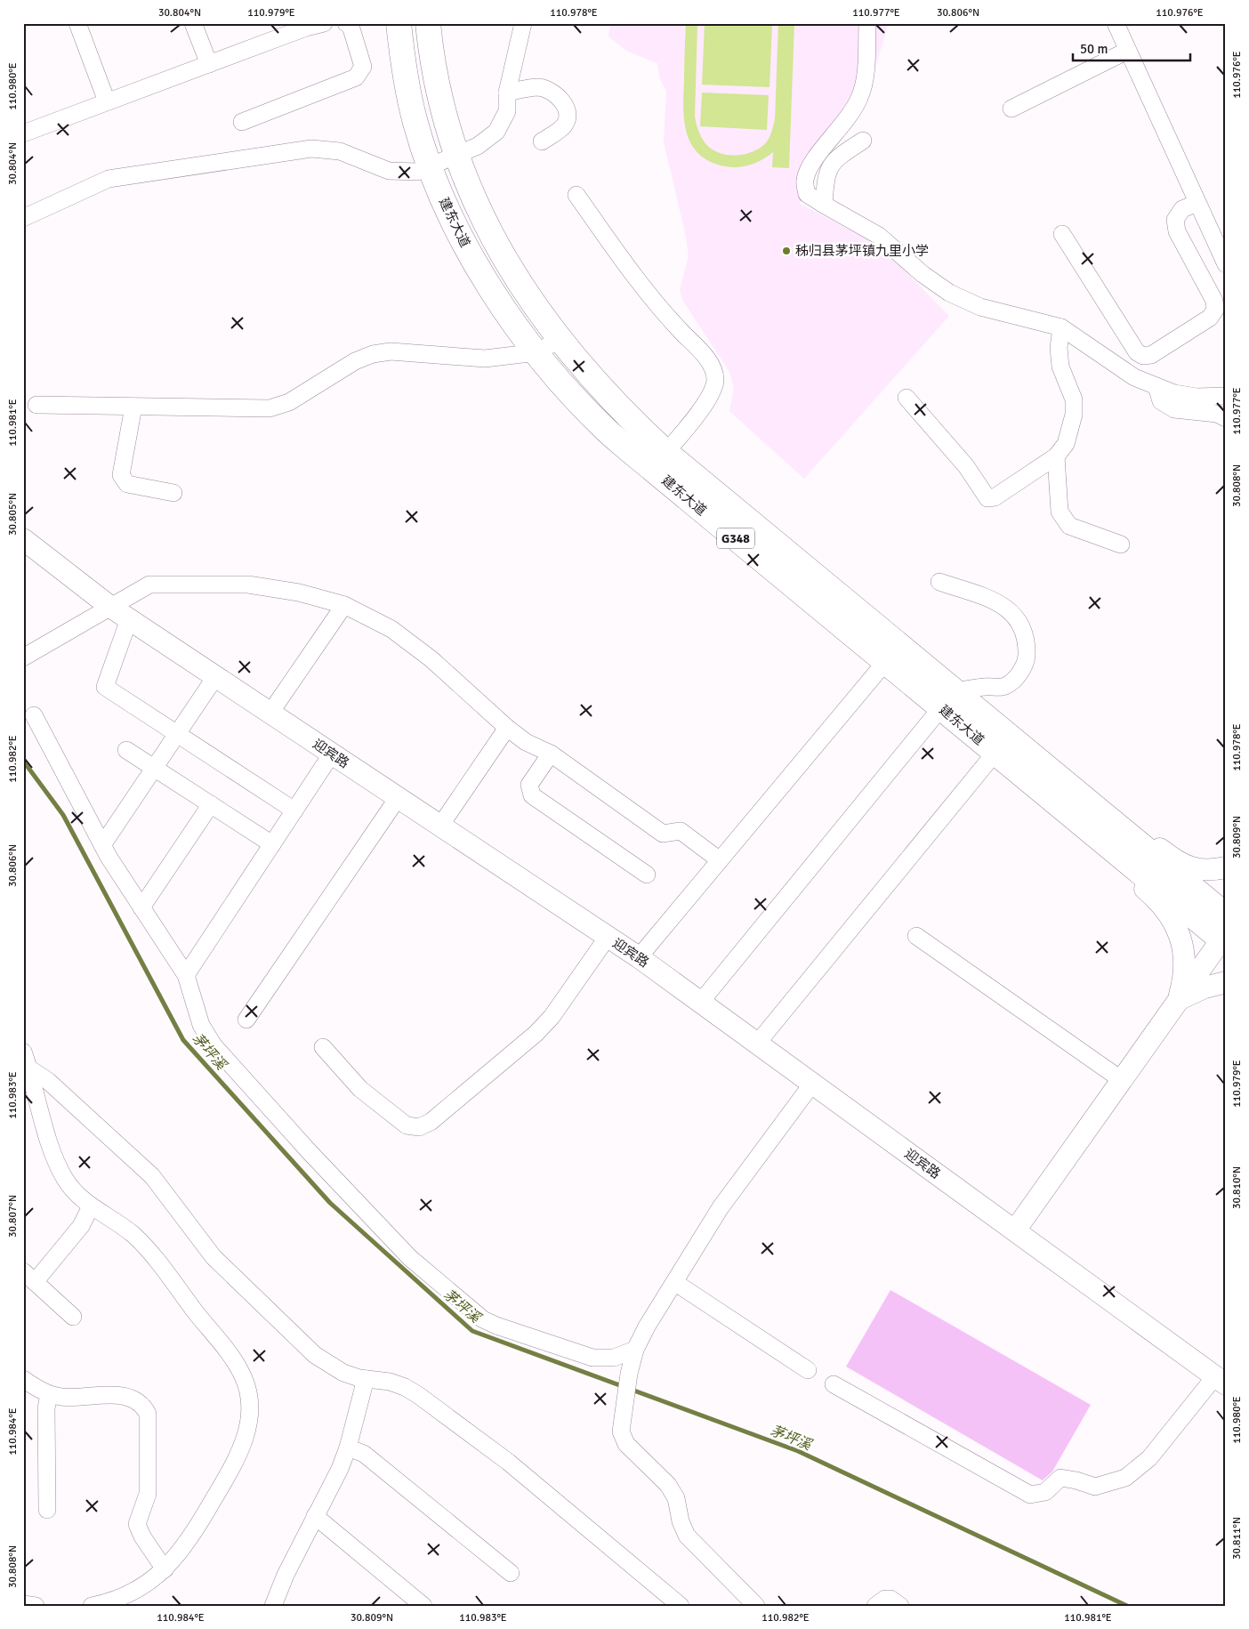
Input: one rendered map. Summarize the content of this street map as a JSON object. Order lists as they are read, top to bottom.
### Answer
{
  "streets": {
    "highway": ["建东大道", "G348"],
    "main road": ["迎宾路"]
  },
  "water": ["茅坪溪"],
  "places": ["秭归县茅坪镇九里小学"],
  "scale_bar": "50 m",
  "coordinates": [
    "30.804°N",
    "110.979°E",
    "110.978°E",
    "110.977°E",
    "30.806°N",
    "110.976°E",
    "110.980°E",
    "110.981°E",
    "30.808°N",
    "30.805°N",
    "110.982°E",
    "30.809°N",
    "110.983°E",
    "30.810°N",
    "30.807°N",
    "110.984°E",
    "30.811°N"
  ]
}
